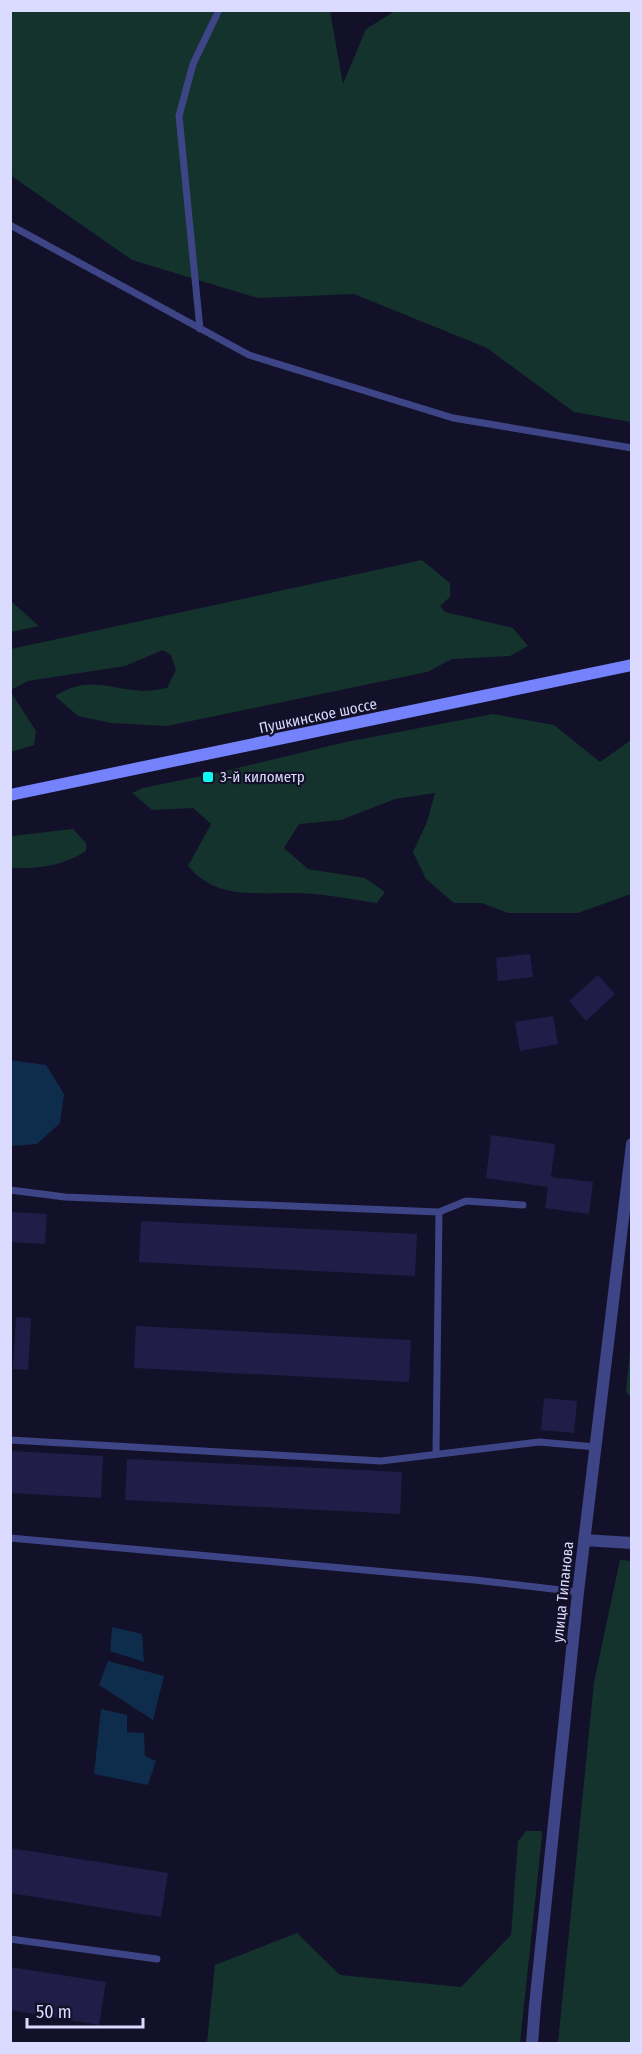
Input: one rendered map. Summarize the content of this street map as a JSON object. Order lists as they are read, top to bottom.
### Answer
{
  "streets": {
    "main road": ["Пушкинское шоссе"],
    "street": ["улица Типанова"]
  },
  "places": {
    "transit": ["3-й километр"]
  },
  "scale_bar": "50 m"
}
